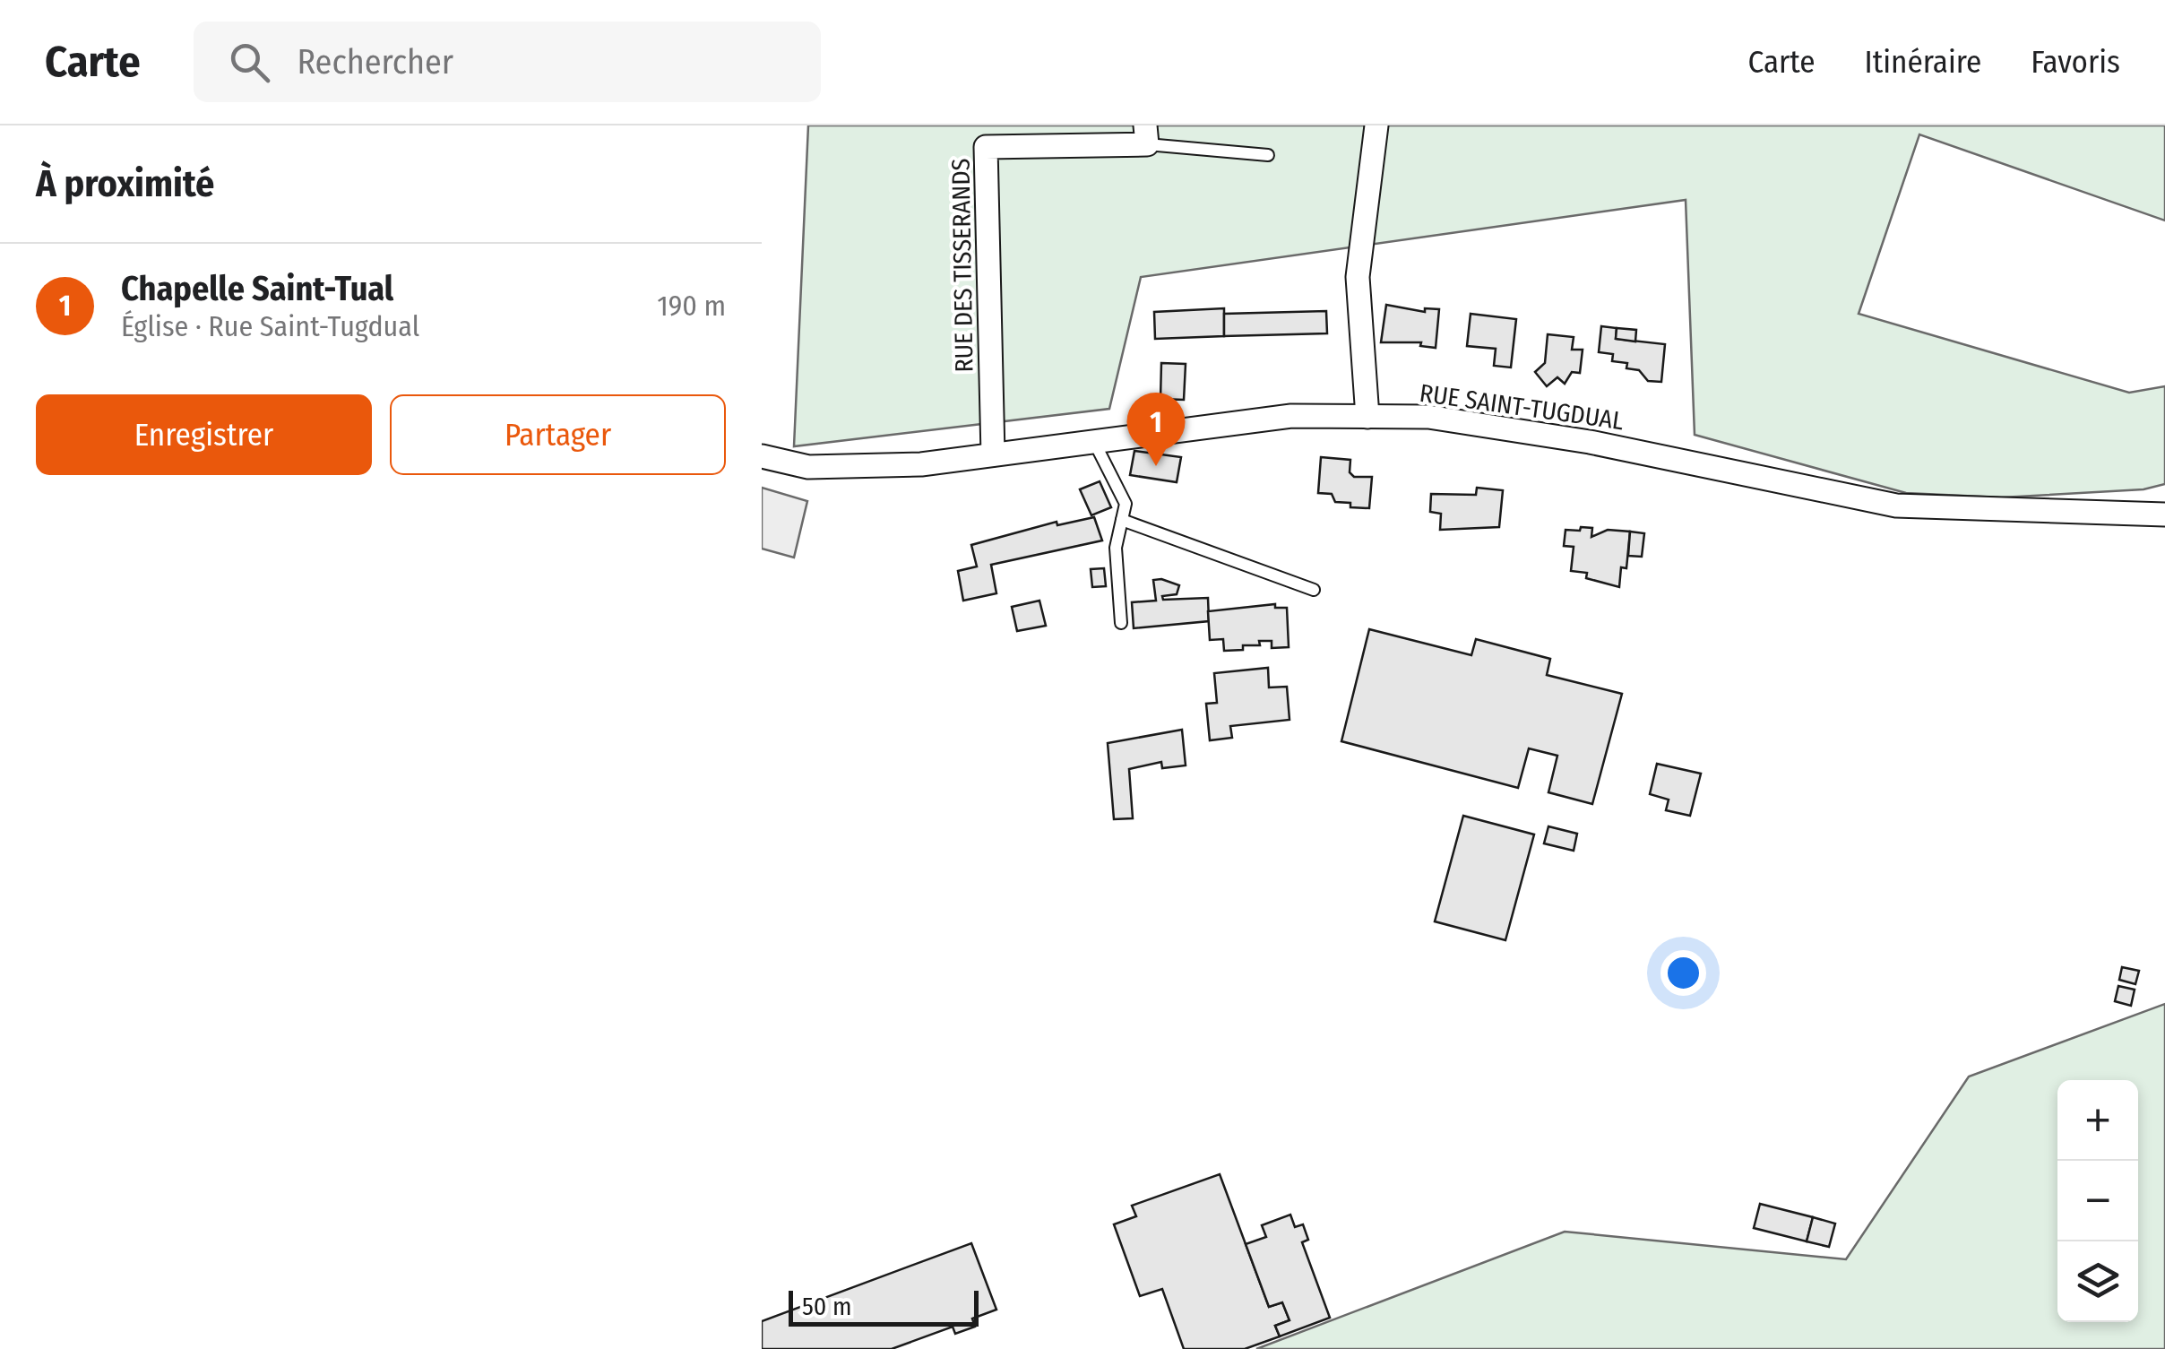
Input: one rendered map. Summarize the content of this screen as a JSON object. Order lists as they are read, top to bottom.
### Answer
{
  "streets": {
    "street": ["RUE DES TISSERANDS", "RUE SAINT-TUGDUAL"]
  },
  "crossings": [
    ["RUE DES TISSERANDS", "RUE SAINT-TUGDUAL"]
  ],
  "scale_bar": "50 m",
  "page": {
    "header": "Carte",
    "search": "Rechercher",
    "nav": ["Carte", "Itinéraire", "Favoris"],
    "heading": "À proximité",
    "list": [
      {
        "mark": "1",
        "name": "Chapelle Saint-Tual",
        "note": "Église · Rue Saint-Tugdual",
        "value": "190 m"
      }
    ],
    "buttons": ["Enregistrer", "Partager"],
    "pins": "1",
    "map_buttons": ["+", "−"],
    "scale": "50 m"
  }
}
